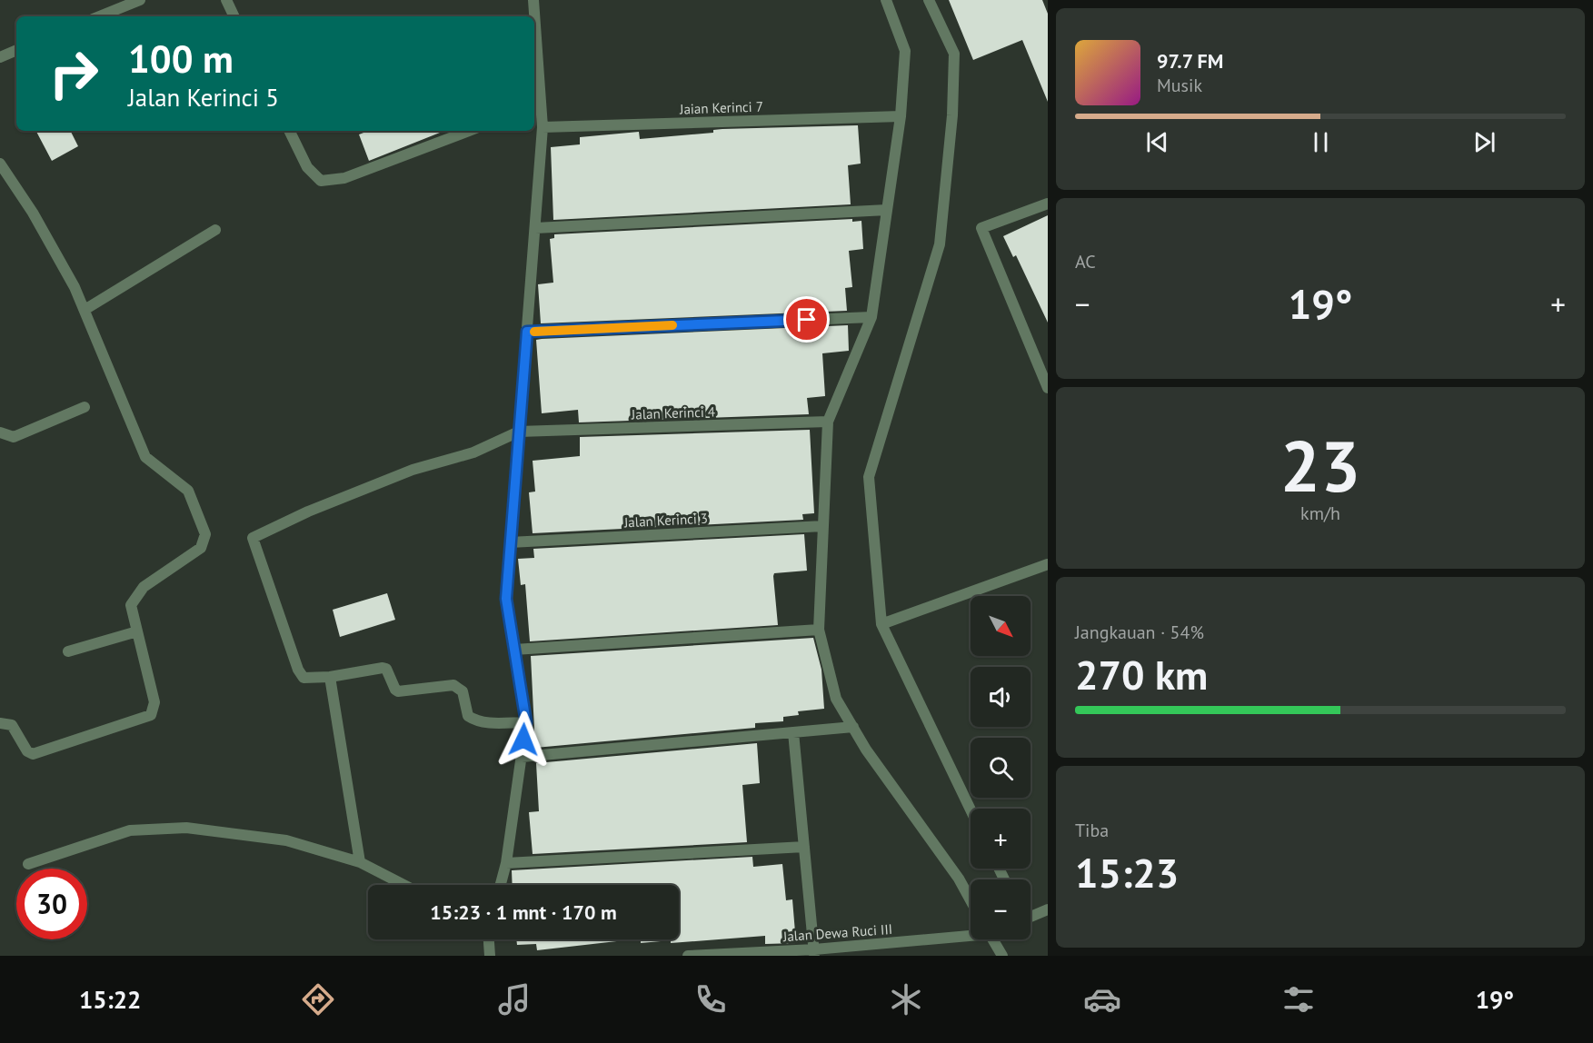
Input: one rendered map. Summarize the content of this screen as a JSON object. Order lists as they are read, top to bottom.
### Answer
{
  "streets": {
    "street": [
      "Jaian Kerinci 7",
      "Jalan Kerinci 4",
      "Jalan Kerinci 3",
      "Jalan Dewa Ruci III"
    ]
  },
  "north": "bottom right",
  "page": {
    "turn": ["100 m", "Jalan Kerinci 5"],
    "song": ["97.7 FM", "Musik"],
    "tile": [
      "AC",
      ["23", "km/h"],
      ["Jangkauan · 54%", "270 km"],
      ["Tiba", "15:23"]
    ],
    "heat": ["−", "19°", "+"],
    "map_buttons": ["+", "−"],
    "limit": "30",
    "trip": "15:23 · 1 mnt · 170 m",
    "tabs": ["15:22", "19°"]
  }
}
